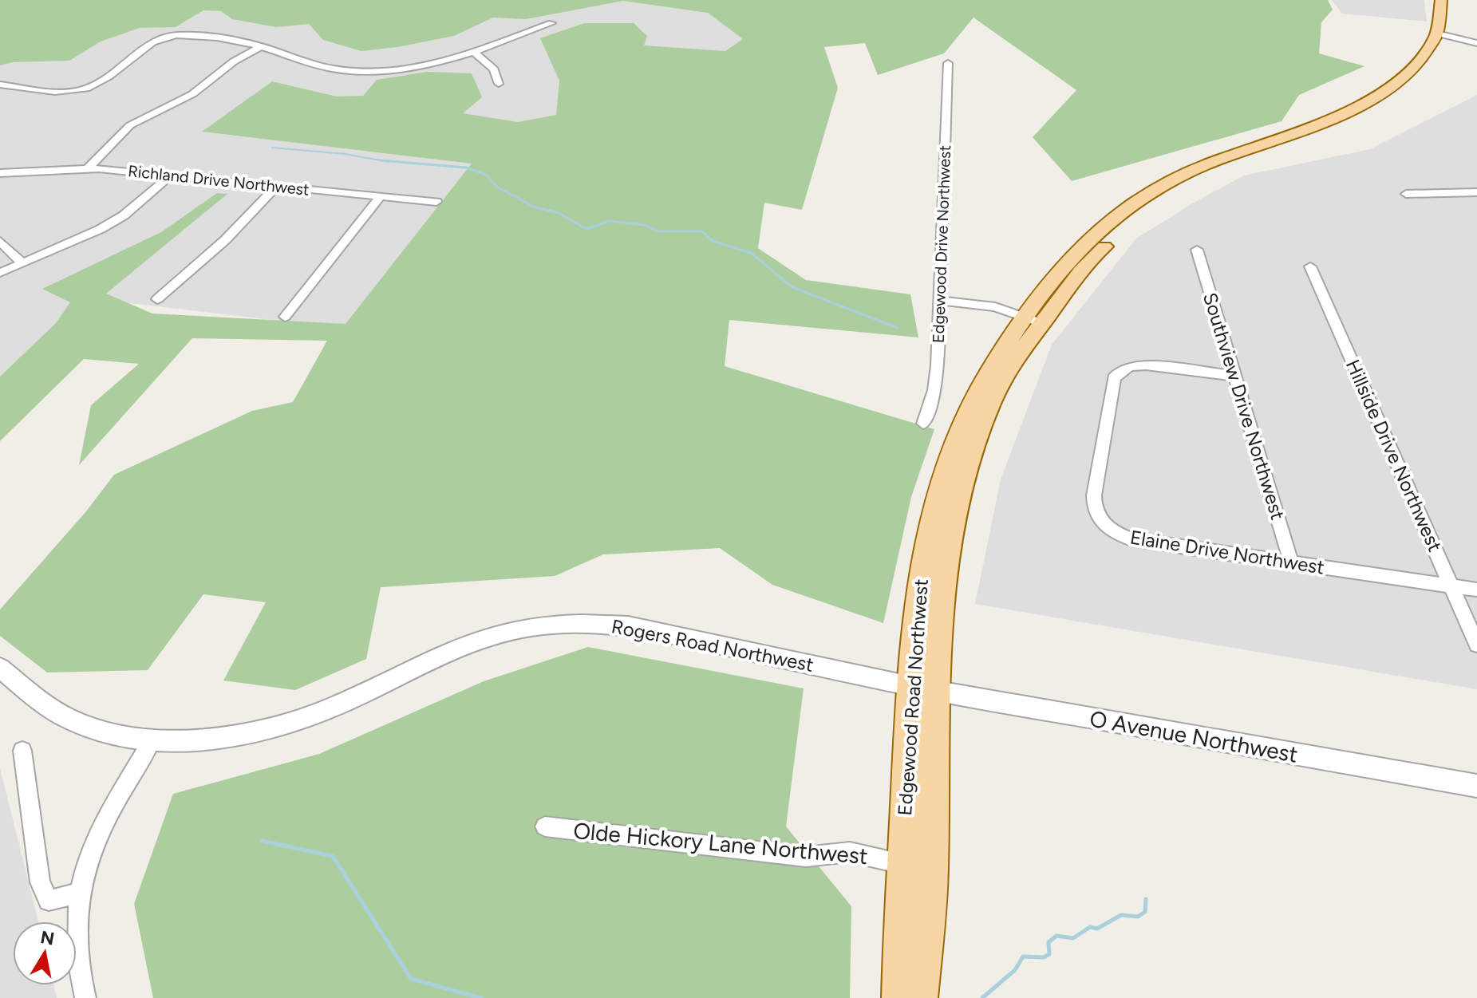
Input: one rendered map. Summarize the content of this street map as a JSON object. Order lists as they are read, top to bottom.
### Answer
{
  "streets": {
    "main road": ["Edgewood Road Northwest"],
    "street": [
      "Richland Drive Northwest",
      "Edgewood Drive Northwest",
      "Southview Drive Northwest",
      "Hillside Drive Northwest",
      "Elaine Drive Northwest",
      "Rogers Road Northwest",
      "O Avenue Northwest",
      "Olde Hickory Lane Northwest"
    ]
  },
  "crossings": [
    ["Southview Drive Northwest", "Elaine Drive Northwest"],
    ["Hillside Drive Northwest", "Elaine Drive Northwest"],
    ["Rogers Road Northwest", "Edgewood Road Northwest"],
    ["Rogers Road Northwest", "O Avenue Northwest"],
    ["Edgewood Road Northwest", "O Avenue Northwest"],
    ["Edgewood Road Northwest", "Olde Hickory Lane Northwest"]
  ],
  "north": "top"
}
